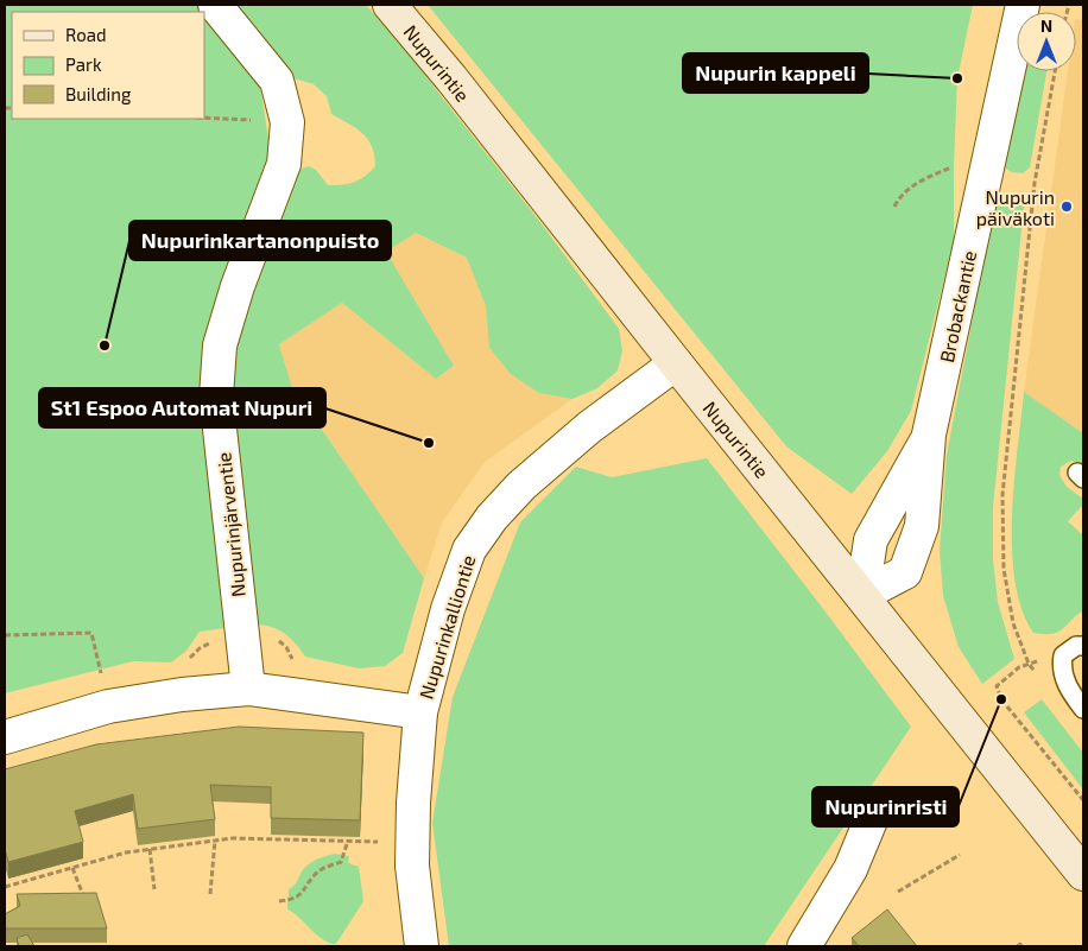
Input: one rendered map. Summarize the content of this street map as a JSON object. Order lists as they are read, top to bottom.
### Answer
{
  "streets": {
    "main road": ["Nupurintie"],
    "street": ["Brobackantie", "Nupurinjärventie", "Nupurinkalliontie"]
  },
  "crossings": [
    ["Nupurintie", "Brobackantie"],
    ["Nupurintie", "Nupurinkalliontie"]
  ],
  "places": [
    "Nupurin kappeli",
    "Nupurin päiväkoti",
    "Nupurinkartanonpuisto",
    "St1 Espoo Automat Nupuri",
    "Nupurinristi"
  ],
  "legend": ["Road", "Park", "Building"],
  "north": "top"
}
